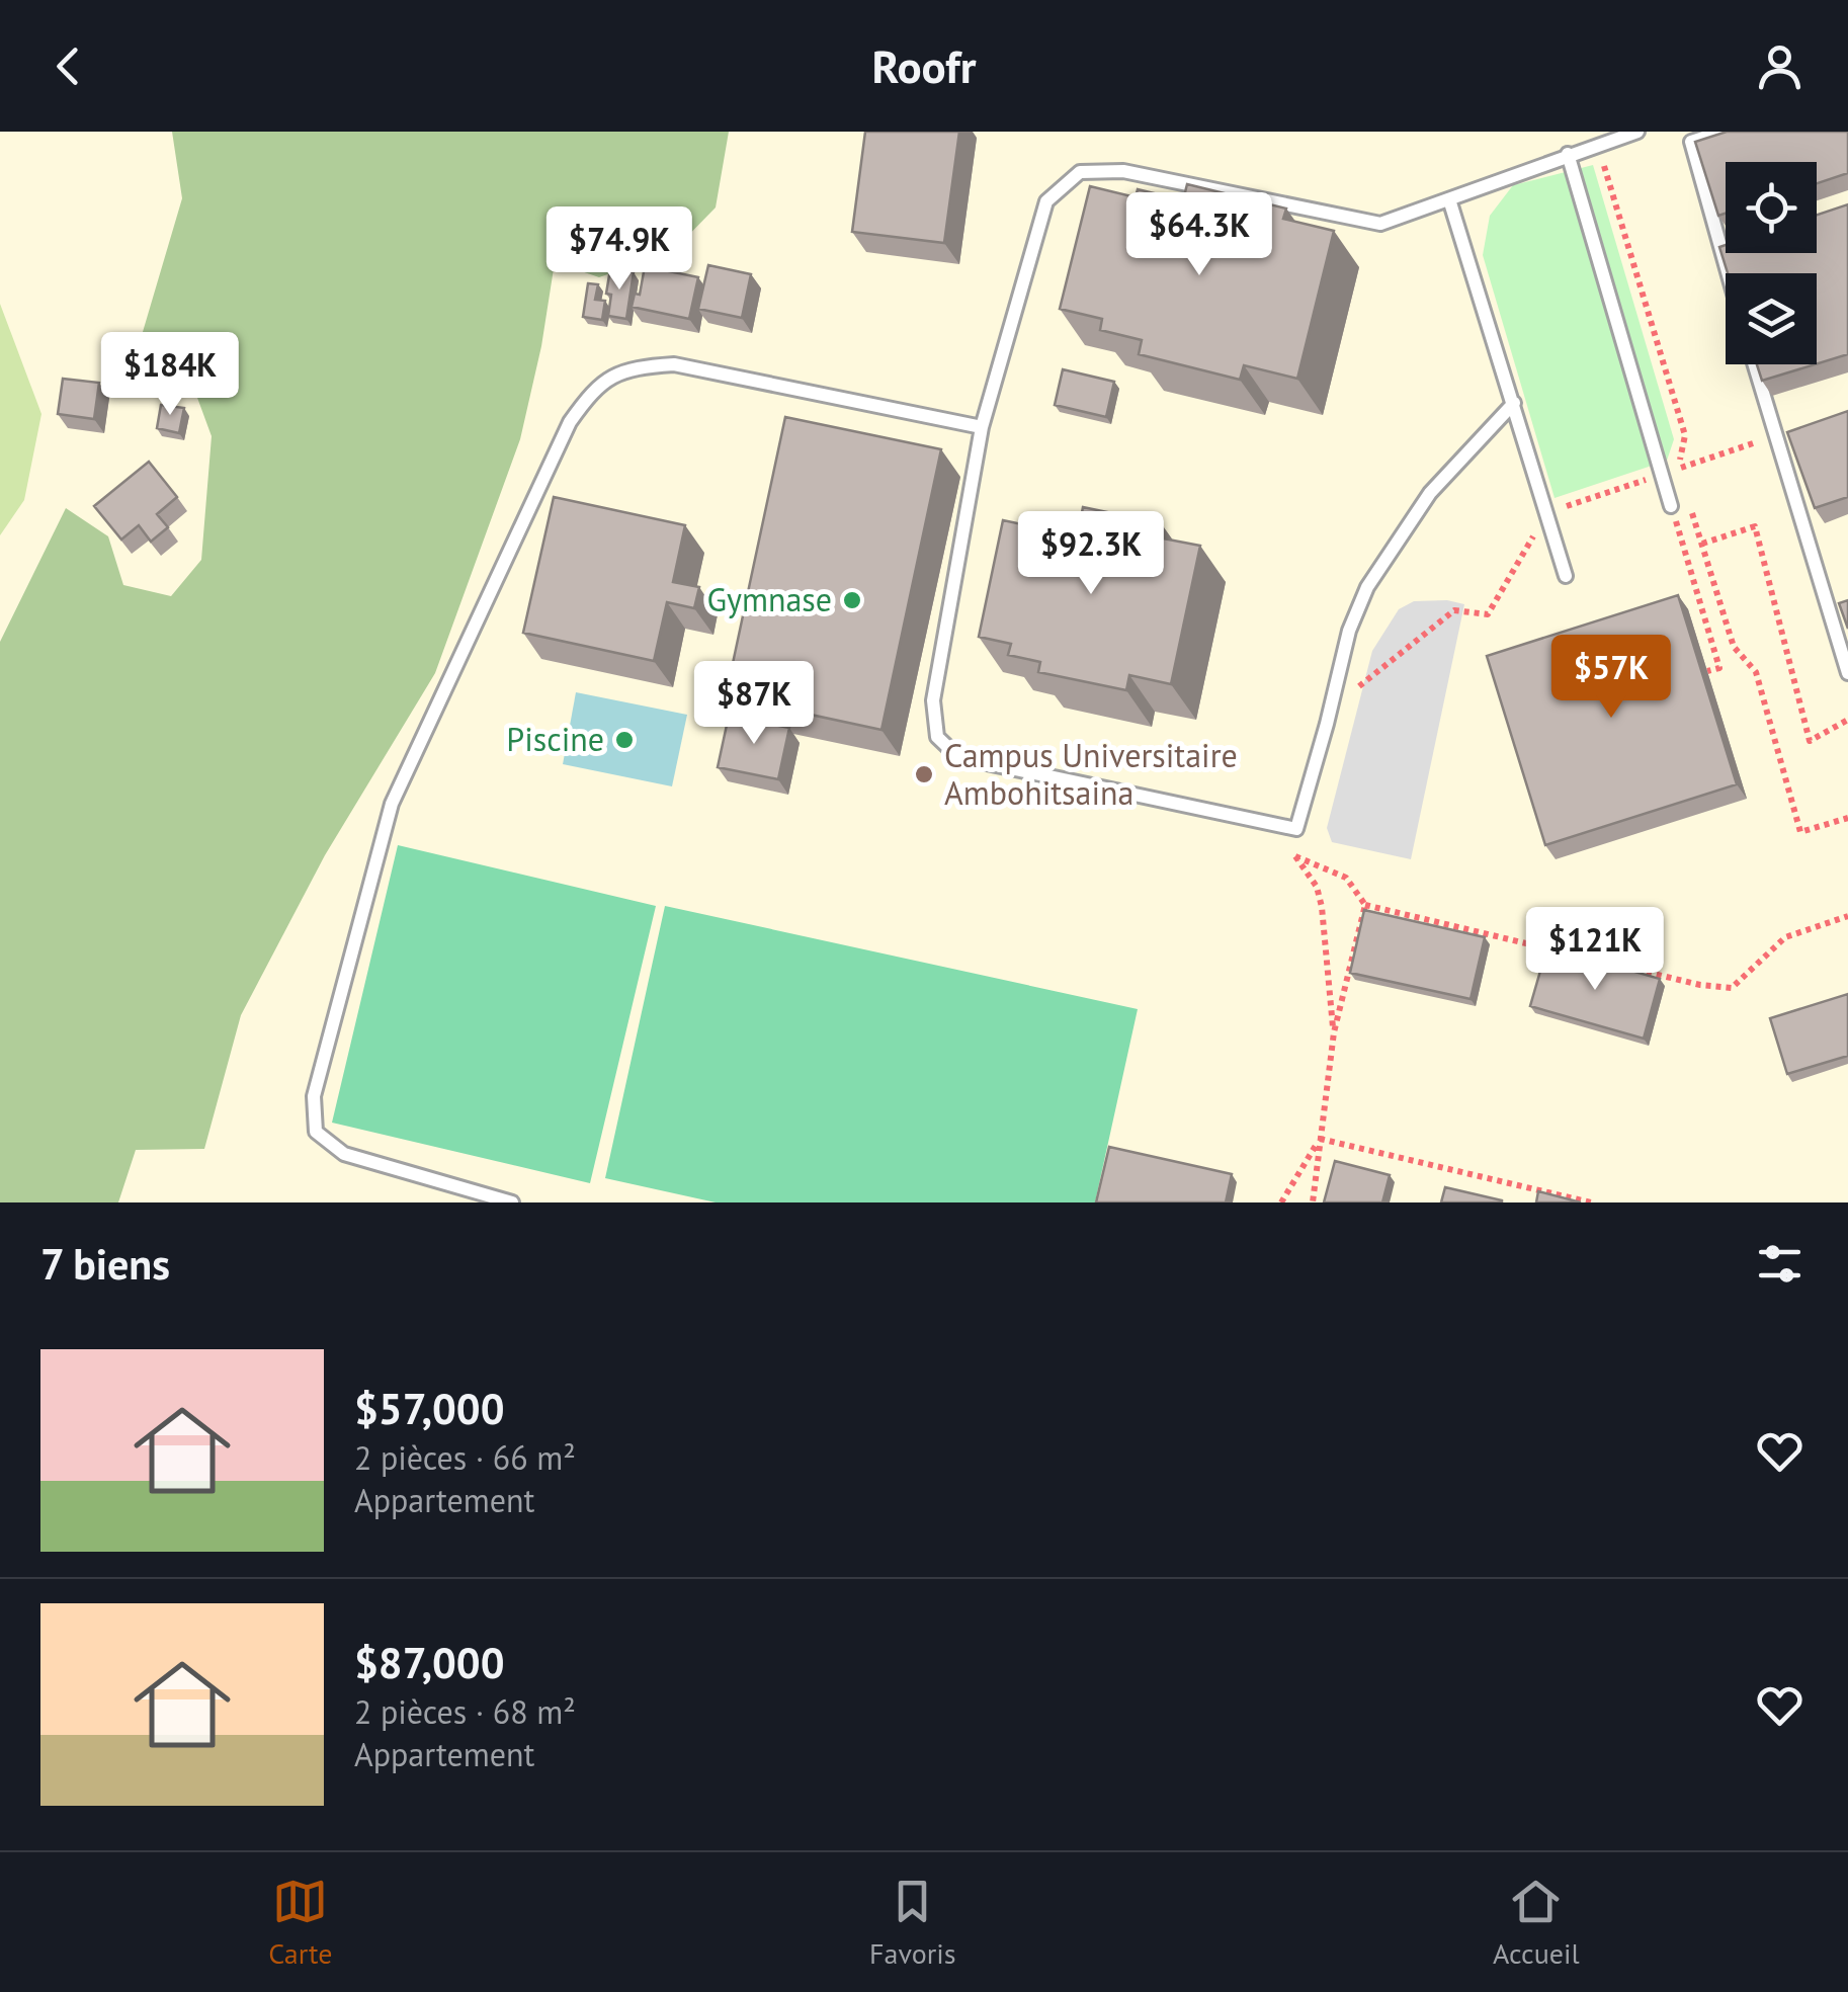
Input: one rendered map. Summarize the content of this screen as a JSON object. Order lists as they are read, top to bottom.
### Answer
{
  "places": ["Gymnase", "Piscine", "Campus Universitaire Ambohitsaina"],
  "page": {
    "header": "Roofr",
    "price": [
      "$64.3K",
      "$74.9K",
      "$184K",
      "$92.3K",
      "$57K",
      "$87K",
      "$121K"
    ],
    "heading": "7 biens",
    "list": [
      {
        "name": "$57,000",
        "note": "2 pièces · 66 m² · Appartement"
      },
      {
        "name": "$87,000",
        "note": "2 pièces · 68 m² · Appartement"
      }
    ],
    "tabs": ["Carte", "Favoris", "Accueil"]
  }
}
